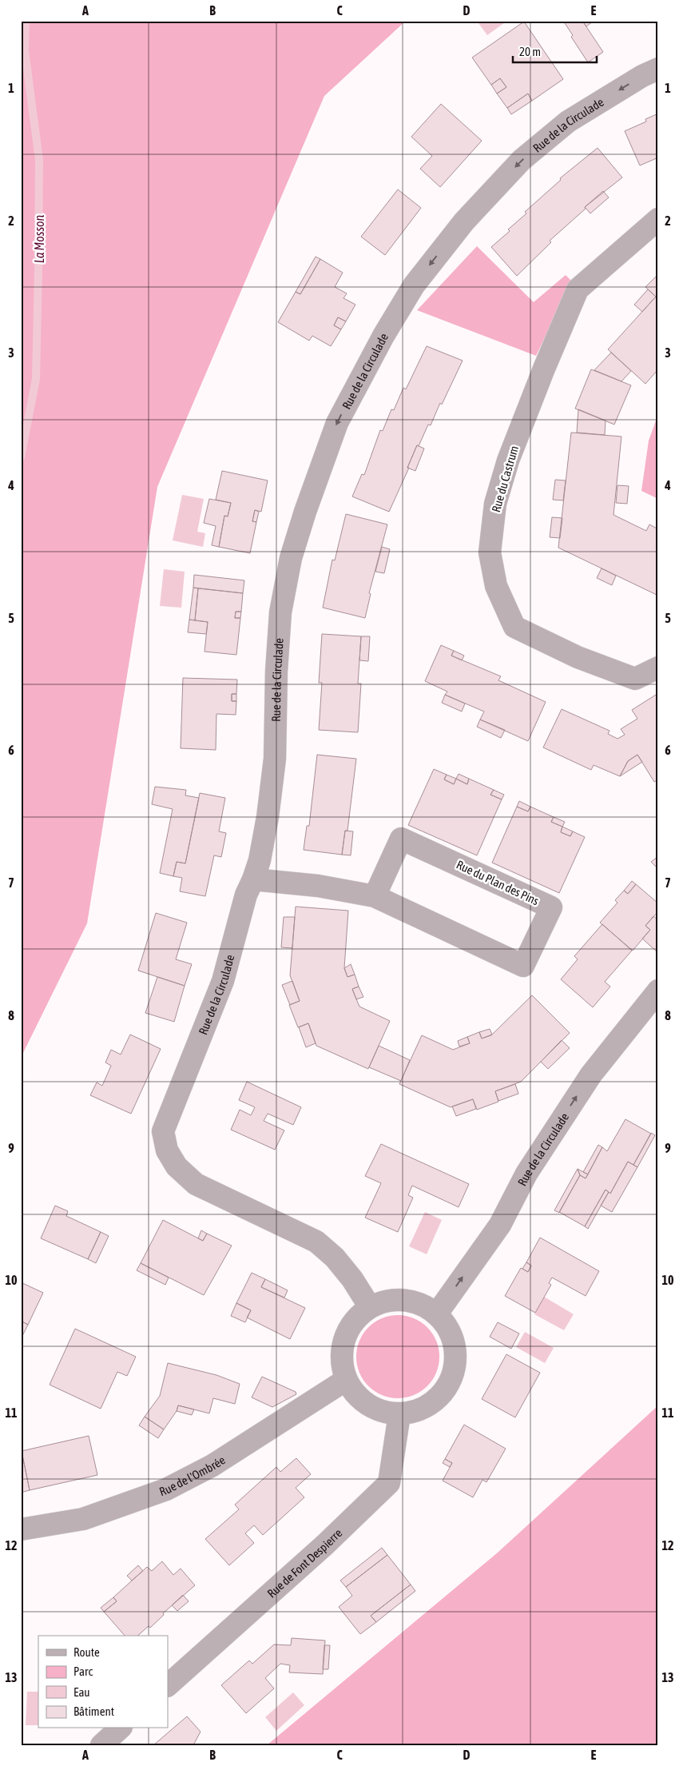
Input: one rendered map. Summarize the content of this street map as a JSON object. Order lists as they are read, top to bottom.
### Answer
{
  "streets": {
    "street": [
      "Rue de la Circulade",
      "Rue du Castrum",
      "Rue du Plan des Pins",
      "Rue de l'Ombrée",
      "Rue de Font Despierre"
    ]
  },
  "crossings": [
    ["Rue de la Circulade", "Rue du Plan des Pins"],
    ["Rue de la Circulade", "Rue de l'Ombrée"],
    ["Rue de la Circulade", "Rue de Font Despierre"],
    ["Rue de l'Ombrée", "Rue de Font Despierre"]
  ],
  "water": ["La Mosson"],
  "legend": [
    "Route",
    "Parc",
    "Eau",
    "Bâtiment"
  ],
  "scale_bar": "20 m",
  "grid": {
    "columns": [
      "A",
      "B",
      "C",
      "D",
      "E"
    ],
    "rows": [
      "1",
      "2",
      "3",
      "4",
      "5",
      "6",
      "7",
      "8",
      "9",
      "10",
      "11",
      "12",
      "13"
    ]
  }
}
